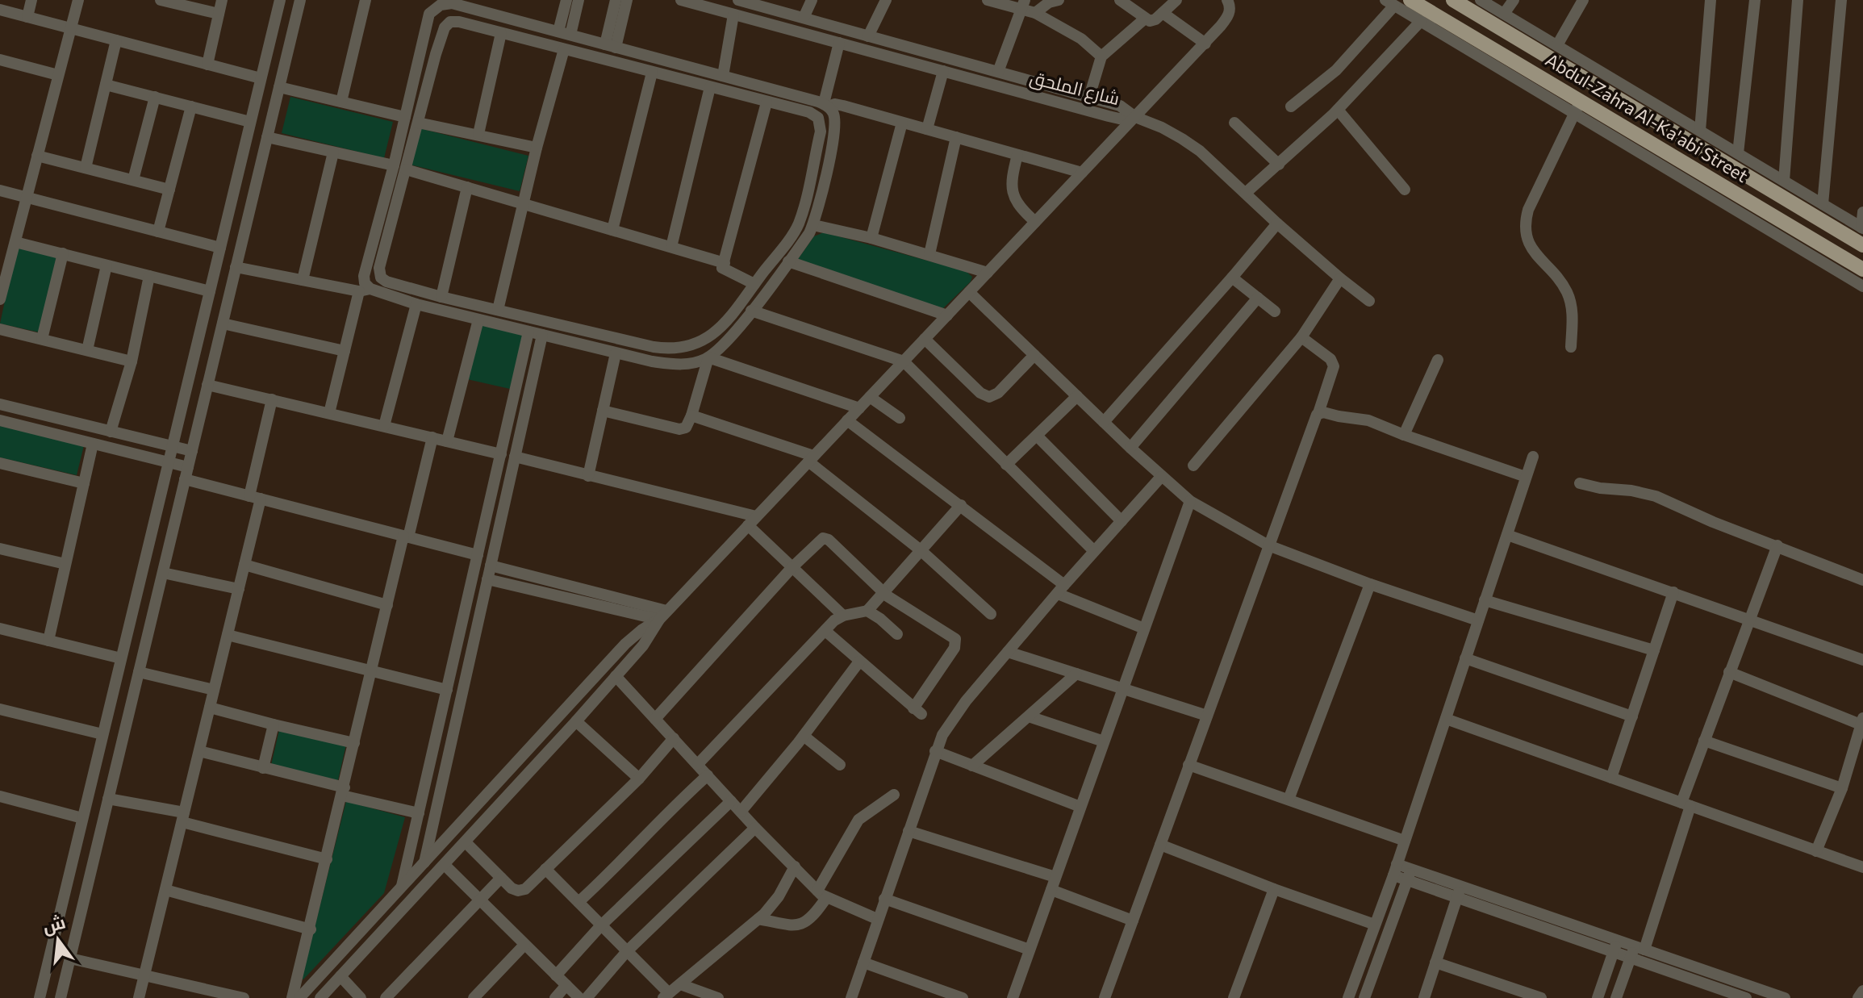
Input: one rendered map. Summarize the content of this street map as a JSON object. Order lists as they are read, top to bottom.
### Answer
{
  "streets": {
    "main road": ["Abdul-Zahra Al-Ka'abi Street"],
    "street": ["شارع الملحق"]
  },
  "north": "top"
}
